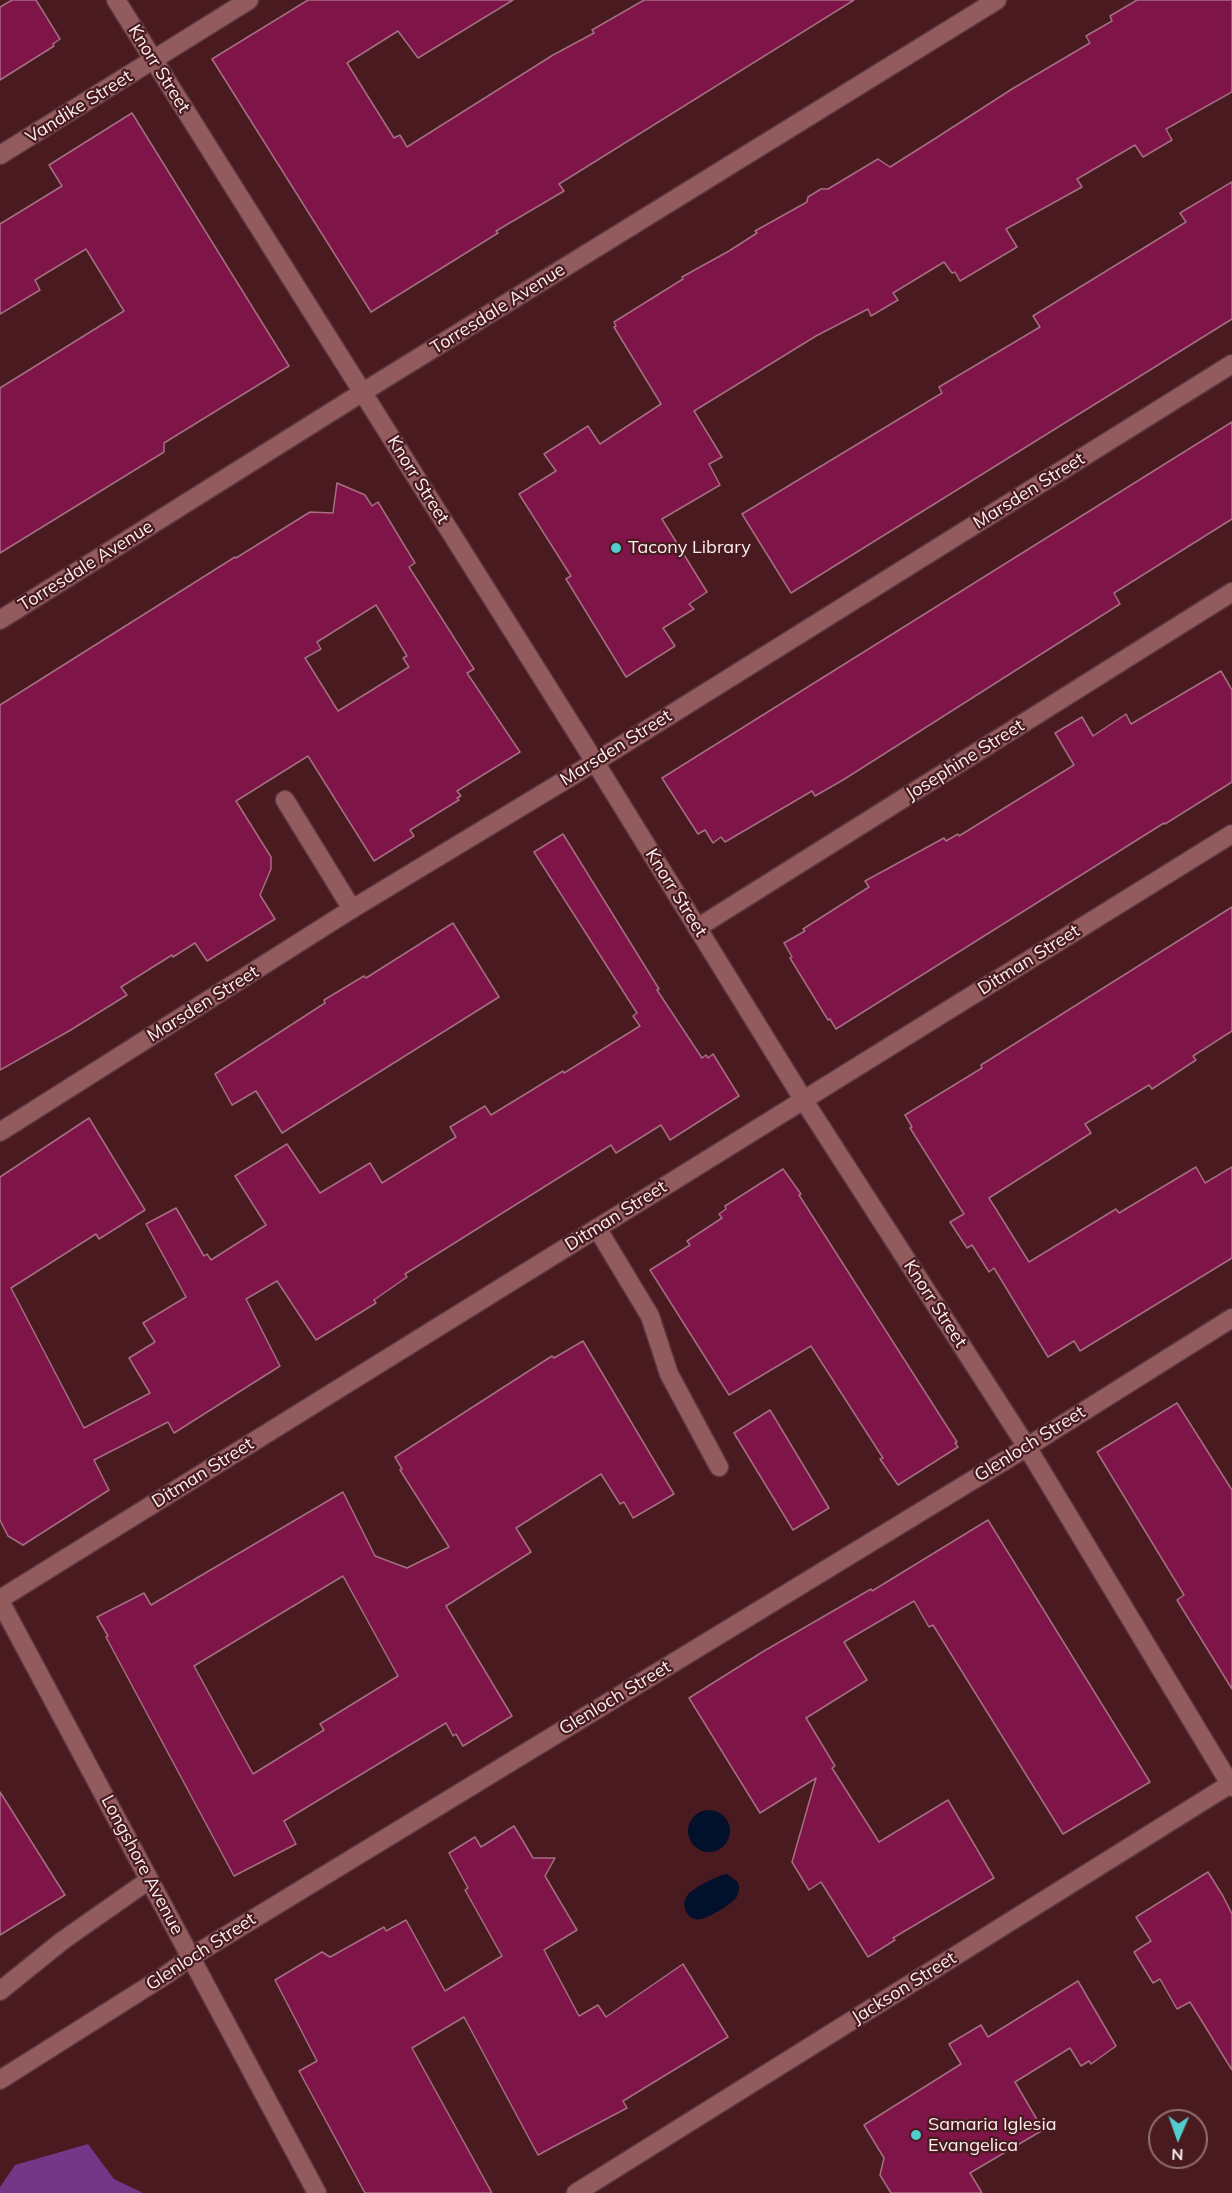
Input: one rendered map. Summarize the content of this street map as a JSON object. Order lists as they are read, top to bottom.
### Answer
{
  "streets": {
    "street": [
      "Knorr Street",
      "Vandike Street",
      "Torresdale Avenue",
      "Marsden Street",
      "Josephine Street",
      "Ditman Street",
      "Glenloch Street",
      "Longshore Avenue",
      "Jackson Street"
    ]
  },
  "crossings": [
    ["Knorr Street", "Vandike Street"],
    ["Knorr Street", "Torresdale Avenue"],
    ["Knorr Street", "Marsden Street"],
    ["Knorr Street", "Josephine Street"],
    ["Knorr Street", "Ditman Street"],
    ["Knorr Street", "Glenloch Street"],
    ["Knorr Street", "Jackson Street"],
    ["Ditman Street", "Longshore Avenue"],
    ["Glenloch Street", "Longshore Avenue"]
  ],
  "places": ["Tacony Library", "Samaria Iglesia Evangelica"],
  "north": "bottom"
}
